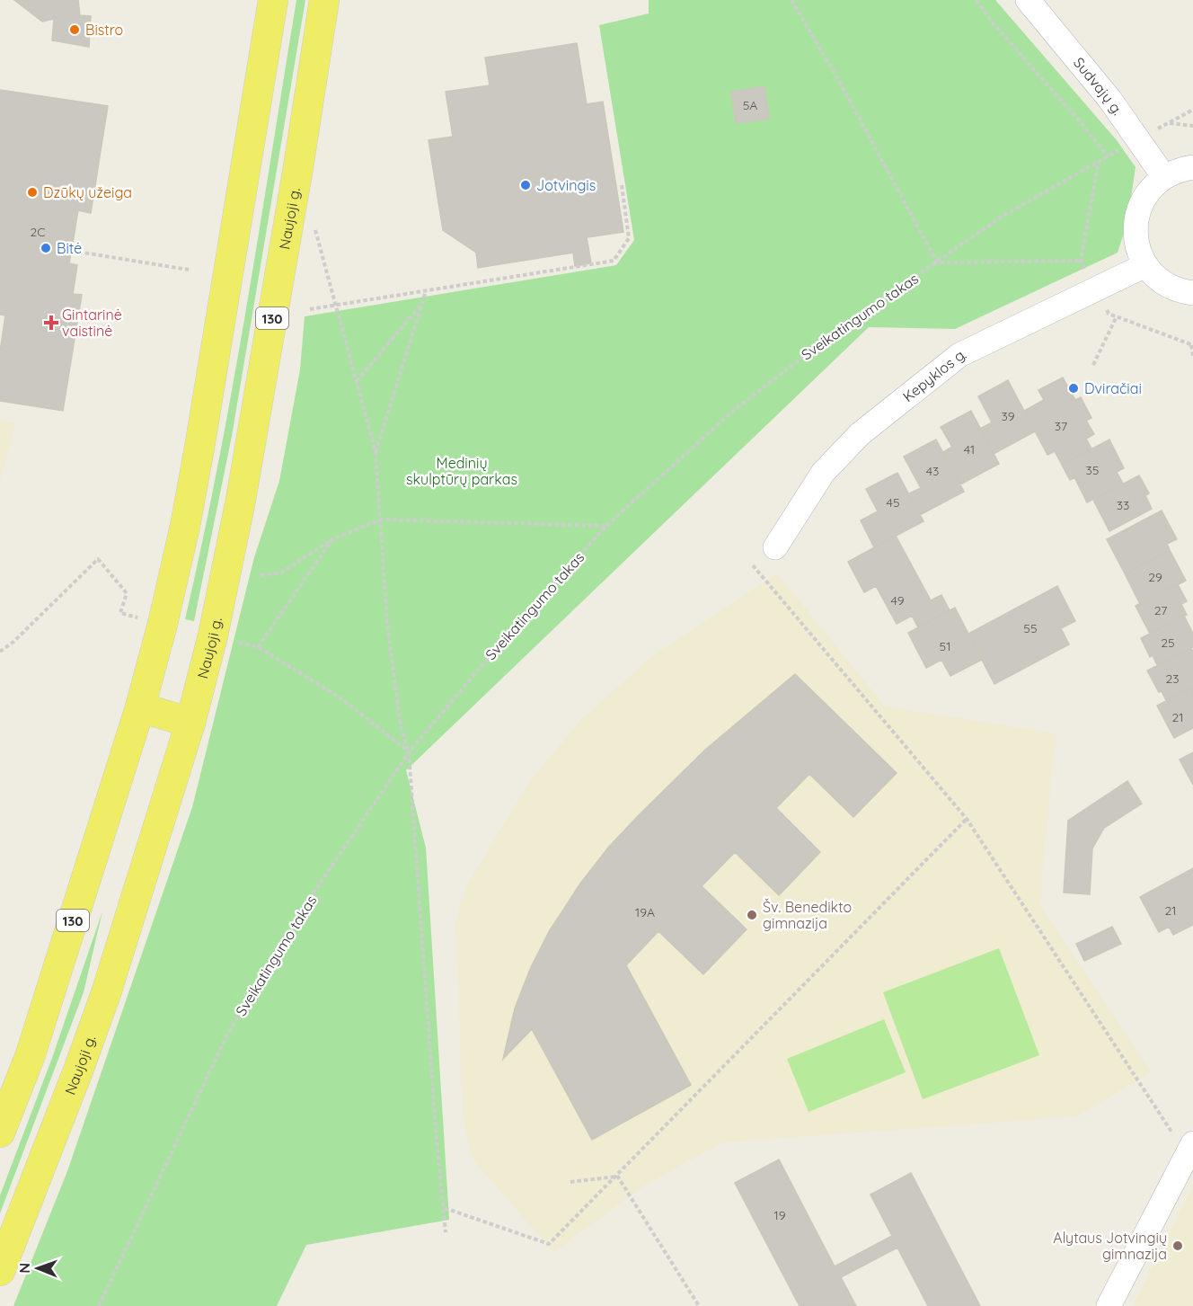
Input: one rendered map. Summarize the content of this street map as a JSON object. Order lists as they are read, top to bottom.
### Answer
{
  "streets": {
    "main road": ["Naujoji g.", "130"],
    "street": ["Sudvajų g.", "Kepyklos g."],
    "path": ["Sveikatingumo takas"]
  },
  "crossings": [
    ["Sudvajų g.", "Sveikatingumo takas"]
  ],
  "parks": ["Medinių skulptūrų parkas"],
  "places": {
    "other": [
      "Bistro",
      "Jotvingis",
      "Dzūkų užeiga",
      "Bitė",
      "Dviračiai",
      "Šv. Benedikto gimnazija",
      "Alytaus Jotvingių gimnazija"
    ],
    "health": ["Gintarinė vaistinė"]
  },
  "house_numbers": [
    "5A",
    "2C",
    "39",
    "37",
    "41",
    "35",
    "43",
    "45",
    "33",
    "29",
    "49",
    "27",
    "55",
    "25",
    "51",
    "23",
    "21",
    "21",
    "19A",
    "19"
  ],
  "north": "left"
}
